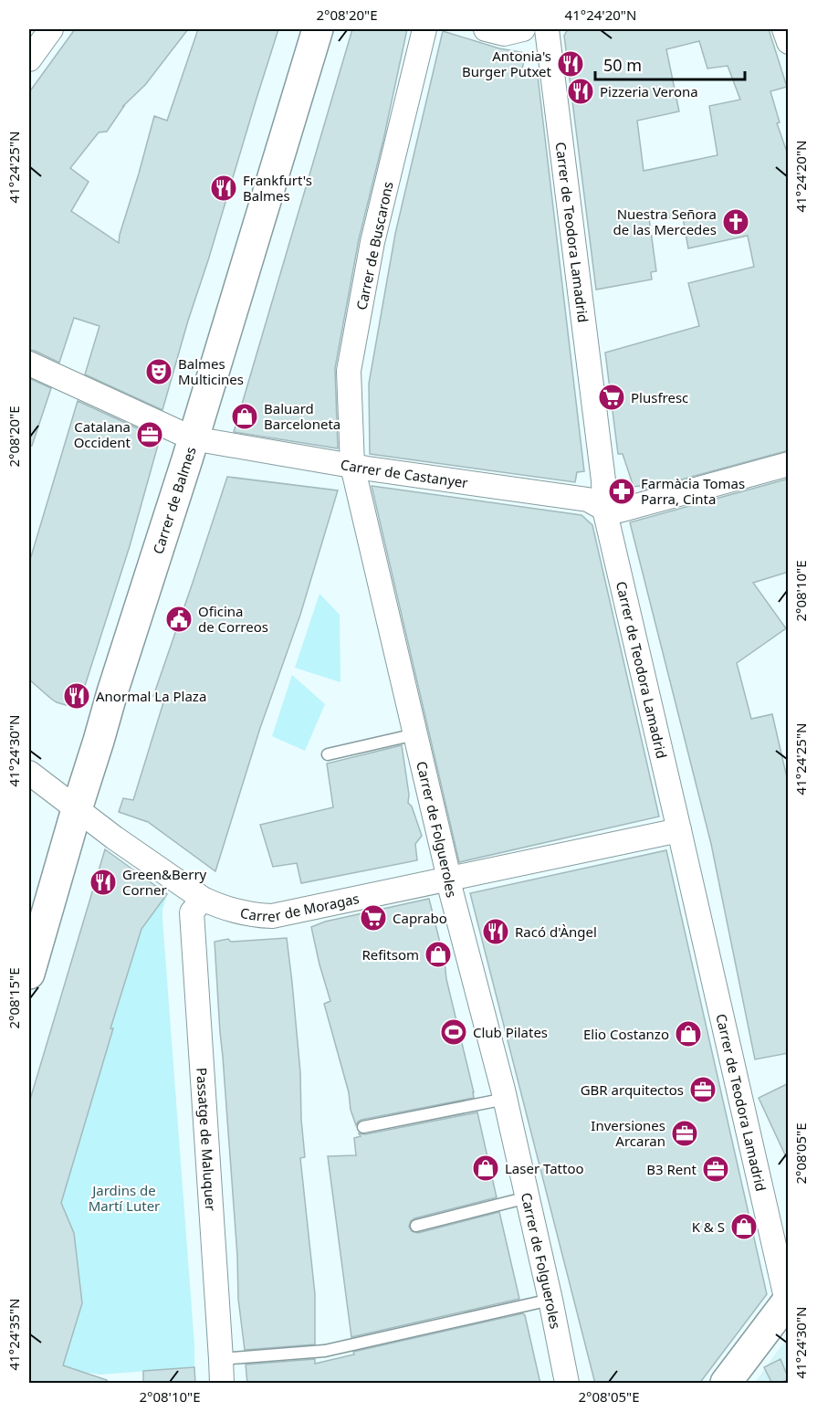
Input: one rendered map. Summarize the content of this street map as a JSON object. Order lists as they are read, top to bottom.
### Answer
{
  "streets": {
    "main road": ["Carrer de Balmes"],
    "street": [
      "Carrer de Teodora Lamadrid",
      "Carrer de Buscarons",
      "Carrer de Castanyer",
      "Carrer de Folgueroles",
      "Carrer de Moragas",
      "Passatge de Maluquer"
    ]
  },
  "crossings": [
    ["Carrer de Teodora Lamadrid", "Carrer de Castanyer"],
    ["Carrer de Teodora Lamadrid", "Carrer de Moragas"],
    ["Carrer de Buscarons", "Carrer de Castanyer"],
    ["Carrer de Buscarons", "Carrer de Folgueroles"],
    ["Carrer de Castanyer", "Carrer de Balmes"],
    ["Carrer de Castanyer", "Carrer de Folgueroles"],
    ["Carrer de Balmes", "Carrer de Moragas"],
    ["Carrer de Folgueroles", "Carrer de Moragas"],
    ["Carrer de Moragas", "Passatge de Maluquer"]
  ],
  "parks": ["Jardins de Martí Luter"],
  "places": {
    "restaurant": [
      "Antonia's Burger Putxet",
      "Pizzeria Verona",
      "Frankfurt's Balmes",
      "Anormal La Plaza",
      "Green&Berry Corner",
      "Racó d'Àngel"
    ],
    "church": ["Nuestra Señora de las Mercedes"],
    "theatre": ["Balmes Multicines"],
    "supermarket": ["Plusfresc", "Caprabo"],
    "shop": [
      "Baluard Barceloneta",
      "Refitsom",
      "Elio Costanzo",
      "Laser Tattoo",
      "K & S"
    ],
    "office": [
      "Catalana Occident",
      "GBR arquitectos",
      "Inversiones Arcaran",
      "B3 Rent"
    ],
    "pharmacy": ["Farmàcia Tomas Parra, Cinta"],
    "public building": ["Oficina de Correos"],
    "sports": ["Club Pilates"]
  },
  "scale_bar": "50 m",
  "coordinates": [
    "2°08'20\"E",
    "41°24'20\"N",
    "41°24'25\"N",
    "2°08'10\"E",
    "41°24'30\"N",
    "2°08'15\"E",
    "2°08'05\"E",
    "41°24'35\"N"
  ]
}
